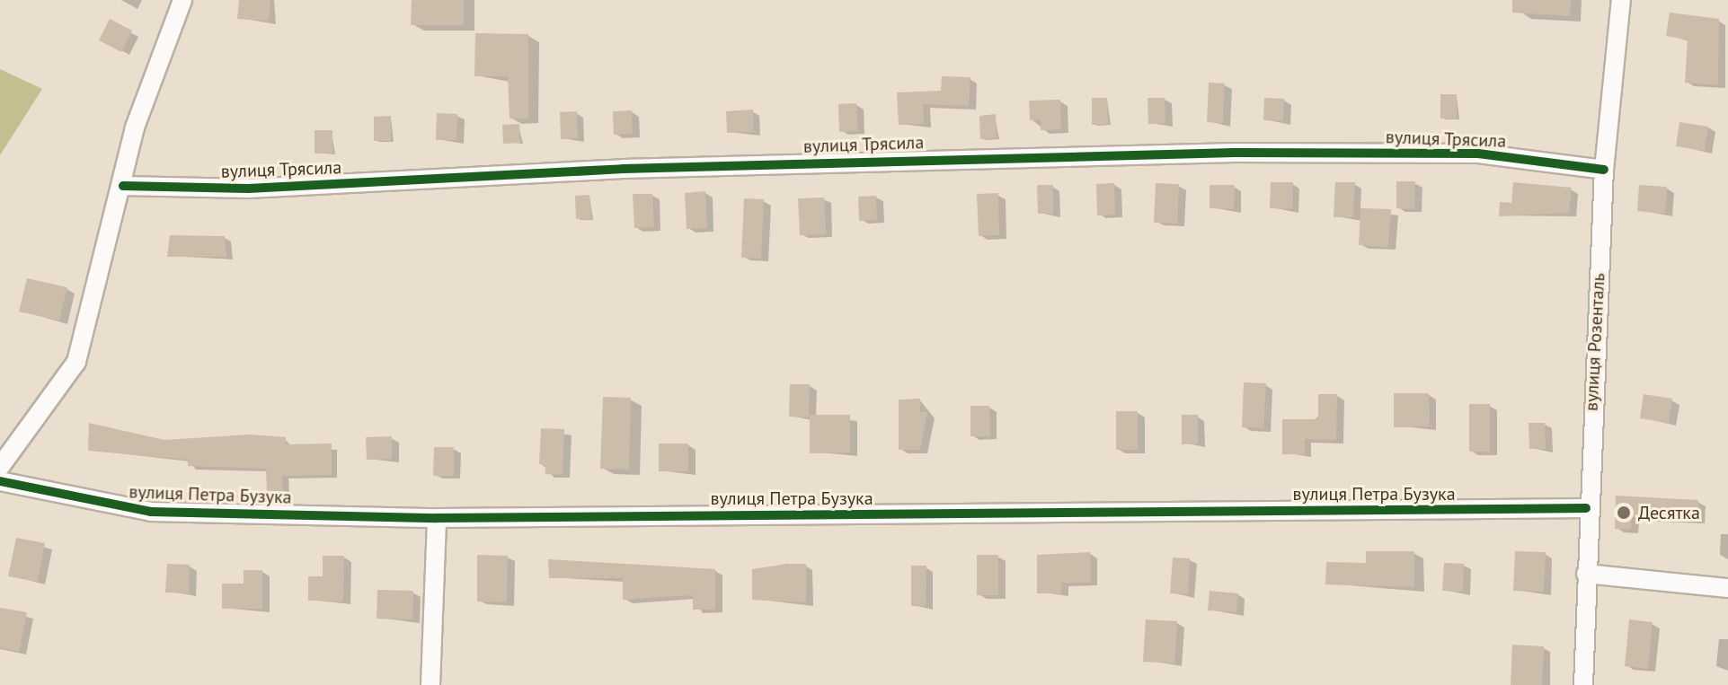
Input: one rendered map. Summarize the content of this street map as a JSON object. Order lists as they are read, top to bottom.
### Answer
{
  "streets": {
    "street": ["вулиця Трясила", "вулиця Розенталь", "вулиця Петра Бузука"]
  },
  "crossings": [
    ["вулиця Трясила", "вулиця Розенталь"],
    ["вулиця Розенталь", "вулиця Петра Бузука"]
  ],
  "places": ["Десятка"]
}
